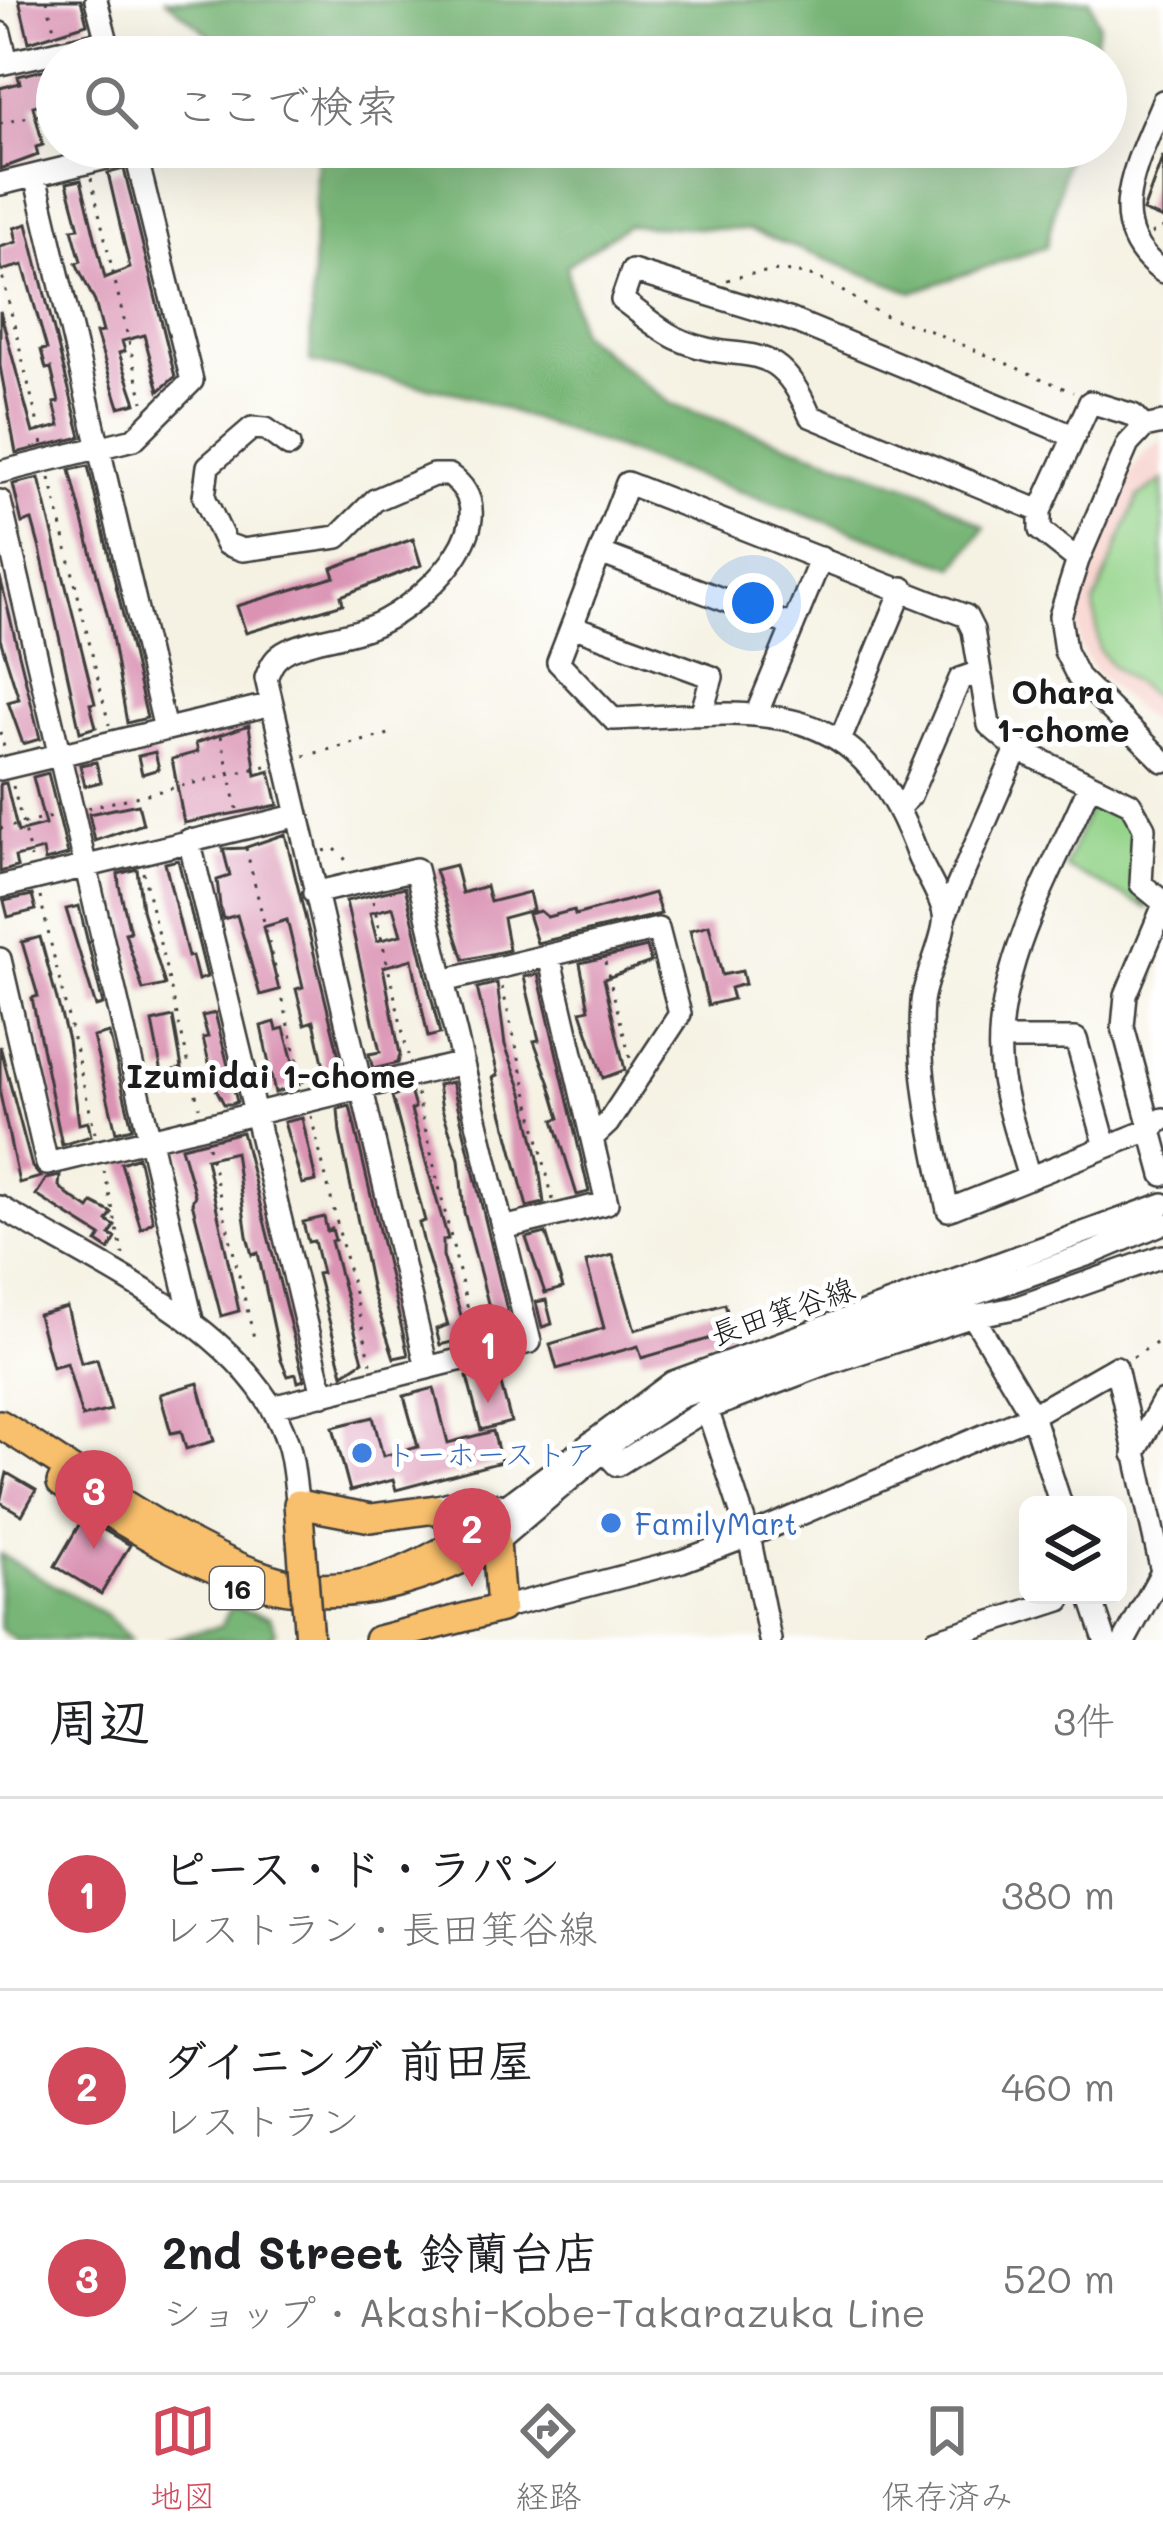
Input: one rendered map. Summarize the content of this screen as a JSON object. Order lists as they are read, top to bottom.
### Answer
{
  "streets": {
    "main road": ["16"],
    "street": ["長田箕谷線"]
  },
  "crossings": [
    ["長田箕谷線", "16"]
  ],
  "districts": ["Ohara 1-chome", "Izumidai 1-chome"],
  "places": ["トーホーストア", "FamilyMart"],
  "page": {
    "search": "ここで検索",
    "pins": ["1", "3", "2"],
    "heading": ["周辺", "3件"],
    "list": [
      {
        "mark": "1",
        "name": "ピース・ド・ラパン",
        "note": "レストラン · 長田箕谷線",
        "value": "380 m"
      },
      {
        "mark": "2",
        "name": "ダイニング 前田屋",
        "note": "レストラン",
        "value": "460 m"
      },
      {
        "mark": "3",
        "name": "2nd Street 鈴蘭台店",
        "note": "ショップ · Akashi-Kobe-Takarazuka Line",
        "value": "520 m"
      }
    ],
    "nav": ["地図", "経路", "保存済み"]
  }
}
